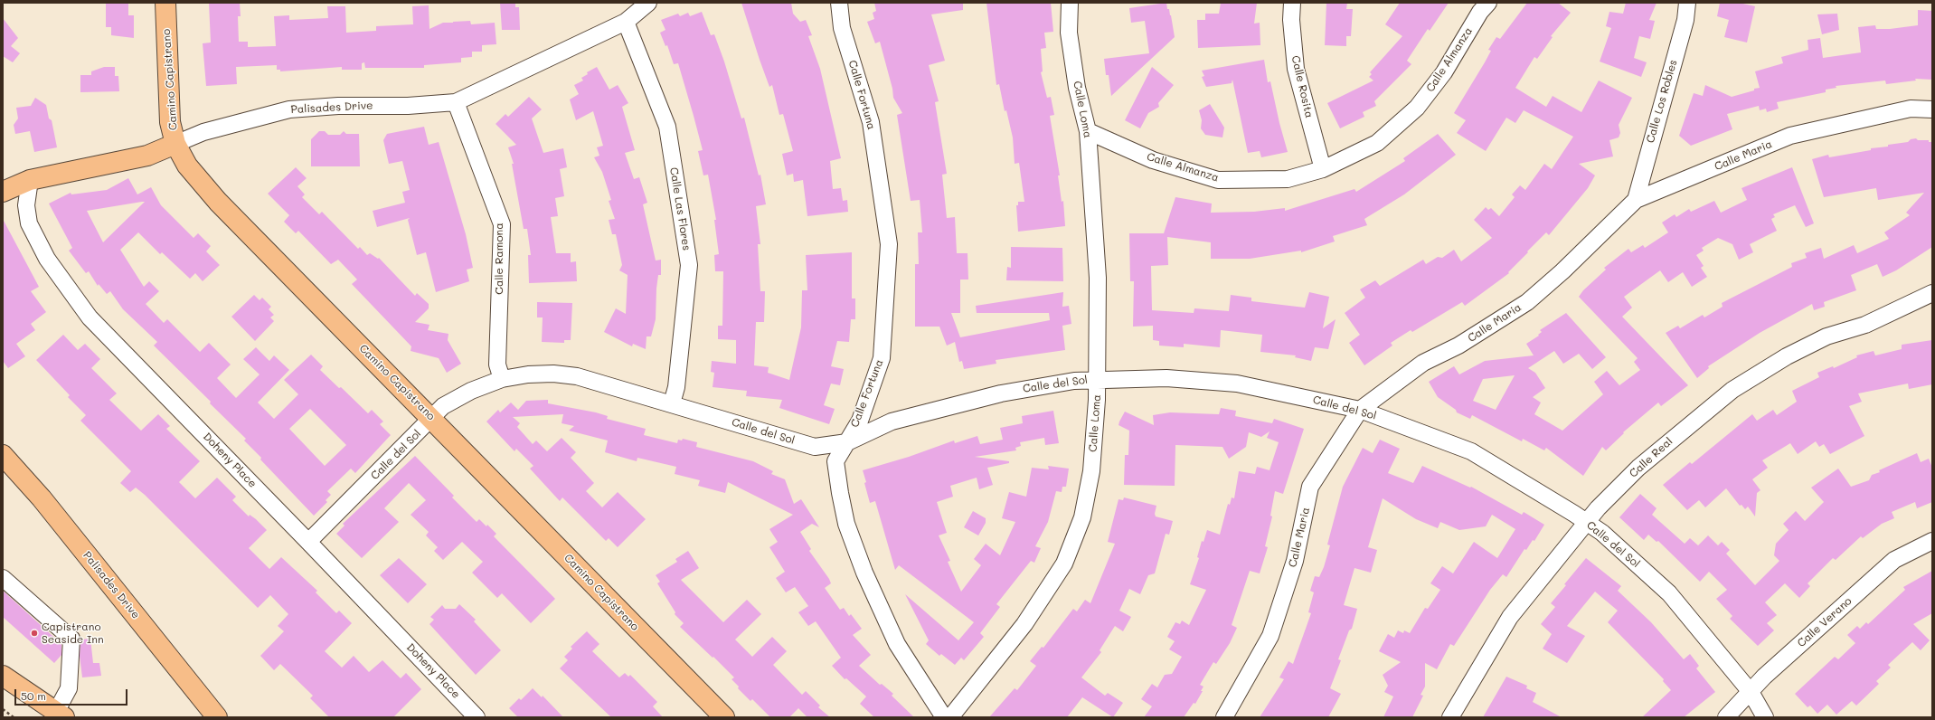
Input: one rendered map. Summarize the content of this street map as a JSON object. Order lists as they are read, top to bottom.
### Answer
{
  "streets": {
    "main road": ["Camino Capistrano", "Palisades Drive"],
    "street": [
      "Calle Almanza",
      "Calle Rosita",
      "Calle Fortuna",
      "Calle Los Robles",
      "Calle Loma",
      "Calle Maria",
      "Calle Las Flores",
      "Calle Ramona",
      "Calle del Sol",
      "Calle Real",
      "Doheny Place",
      "Calle Verano"
    ]
  },
  "crossings": [
    ["Calle Almanza", "Calle Rosita"],
    ["Calle Almanza", "Calle Loma"],
    ["Camino Capistrano", "Palisades Drive"],
    ["Camino Capistrano", "Calle del Sol"],
    ["Calle Fortuna", "Calle del Sol"],
    ["Calle Los Robles", "Calle Maria"],
    ["Palisades Drive", "Calle Las Flores"],
    ["Palisades Drive", "Calle Ramona"],
    ["Palisades Drive", "Doheny Place"],
    ["Calle Loma", "Calle del Sol"],
    ["Calle Maria", "Calle del Sol"],
    ["Calle Las Flores", "Calle del Sol"],
    ["Calle Ramona", "Calle del Sol"],
    ["Calle del Sol", "Calle Real"],
    ["Calle del Sol", "Doheny Place"],
    ["Calle del Sol", "Calle Verano"]
  ],
  "places": ["Capistrano Seaside Inn"],
  "scale_bar": "50 m"
}
